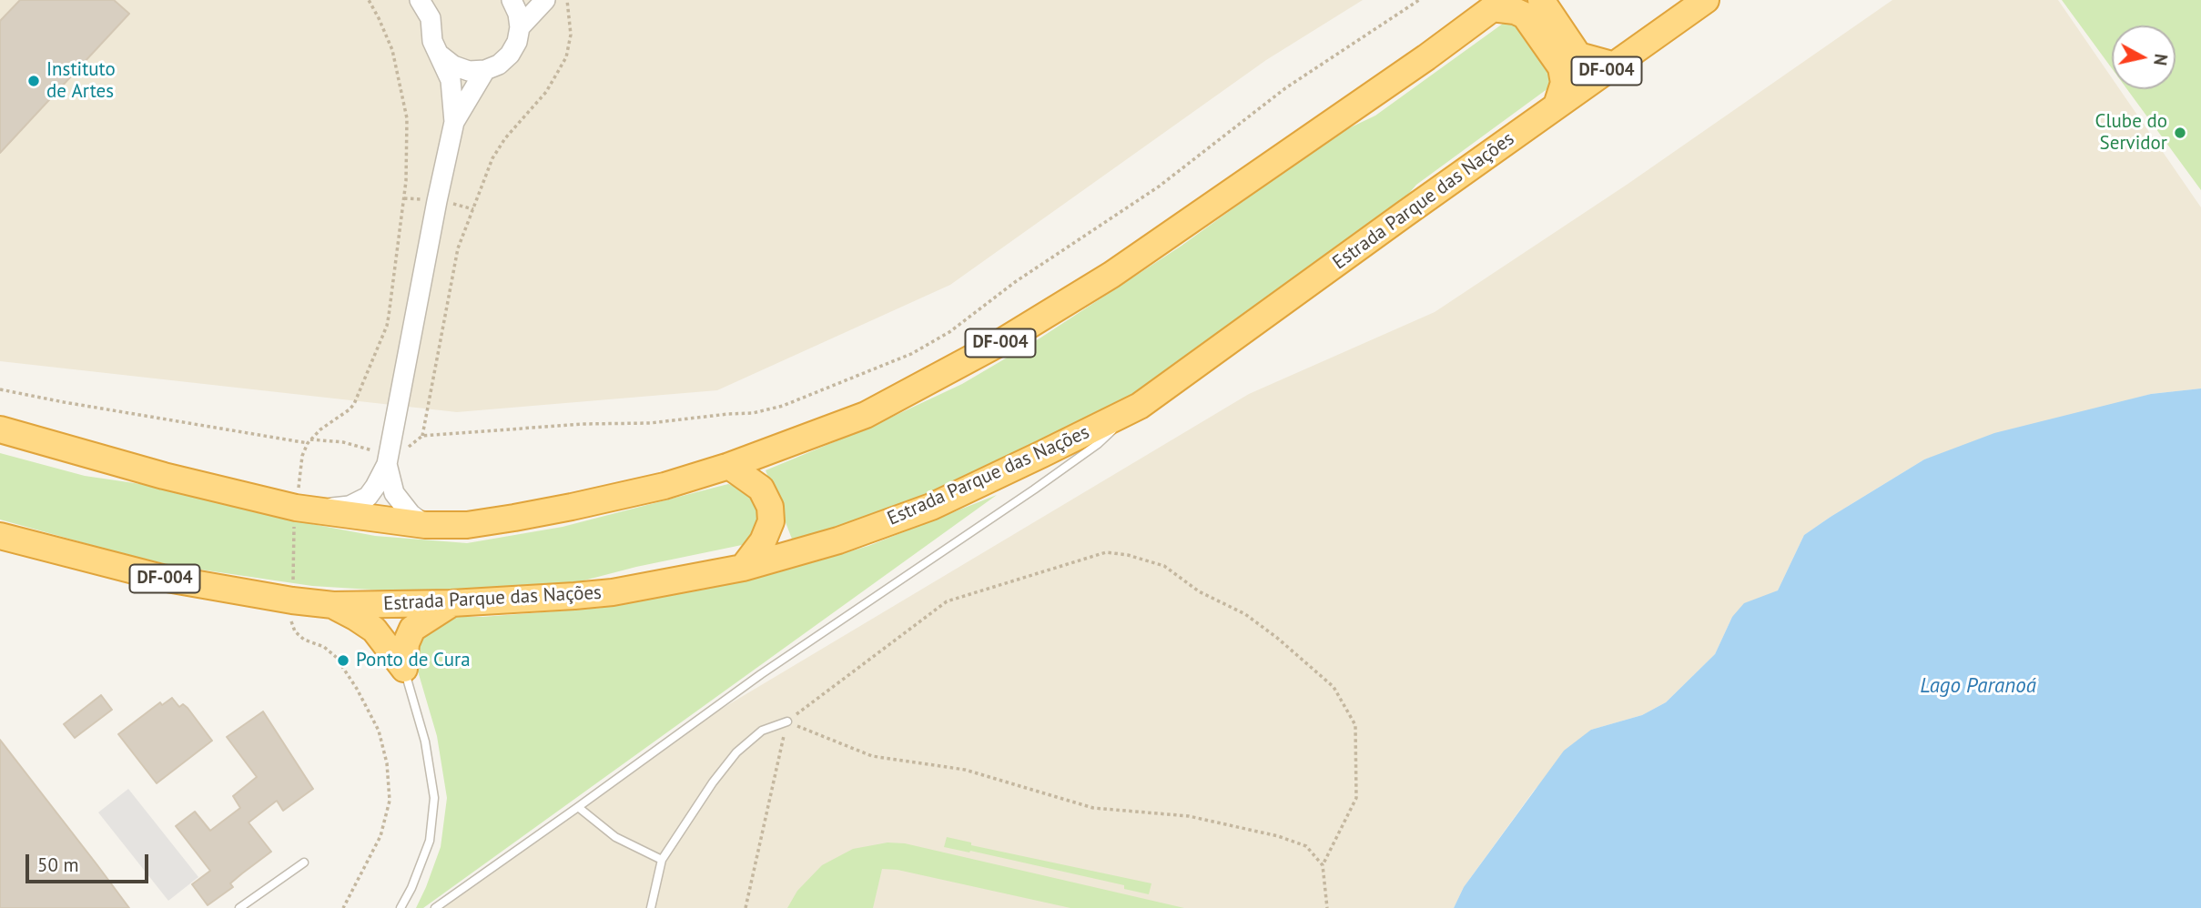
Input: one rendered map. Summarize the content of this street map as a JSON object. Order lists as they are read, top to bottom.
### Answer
{
  "streets": {
    "highway": ["DF-004", "Estrada Parque das Nações"]
  },
  "water": ["Lago Paranoá"],
  "places": ["Instituto de Artes", "Clube do Servidor", "Ponto de Cura"],
  "scale_bar": "50 m",
  "north": "right"
}
